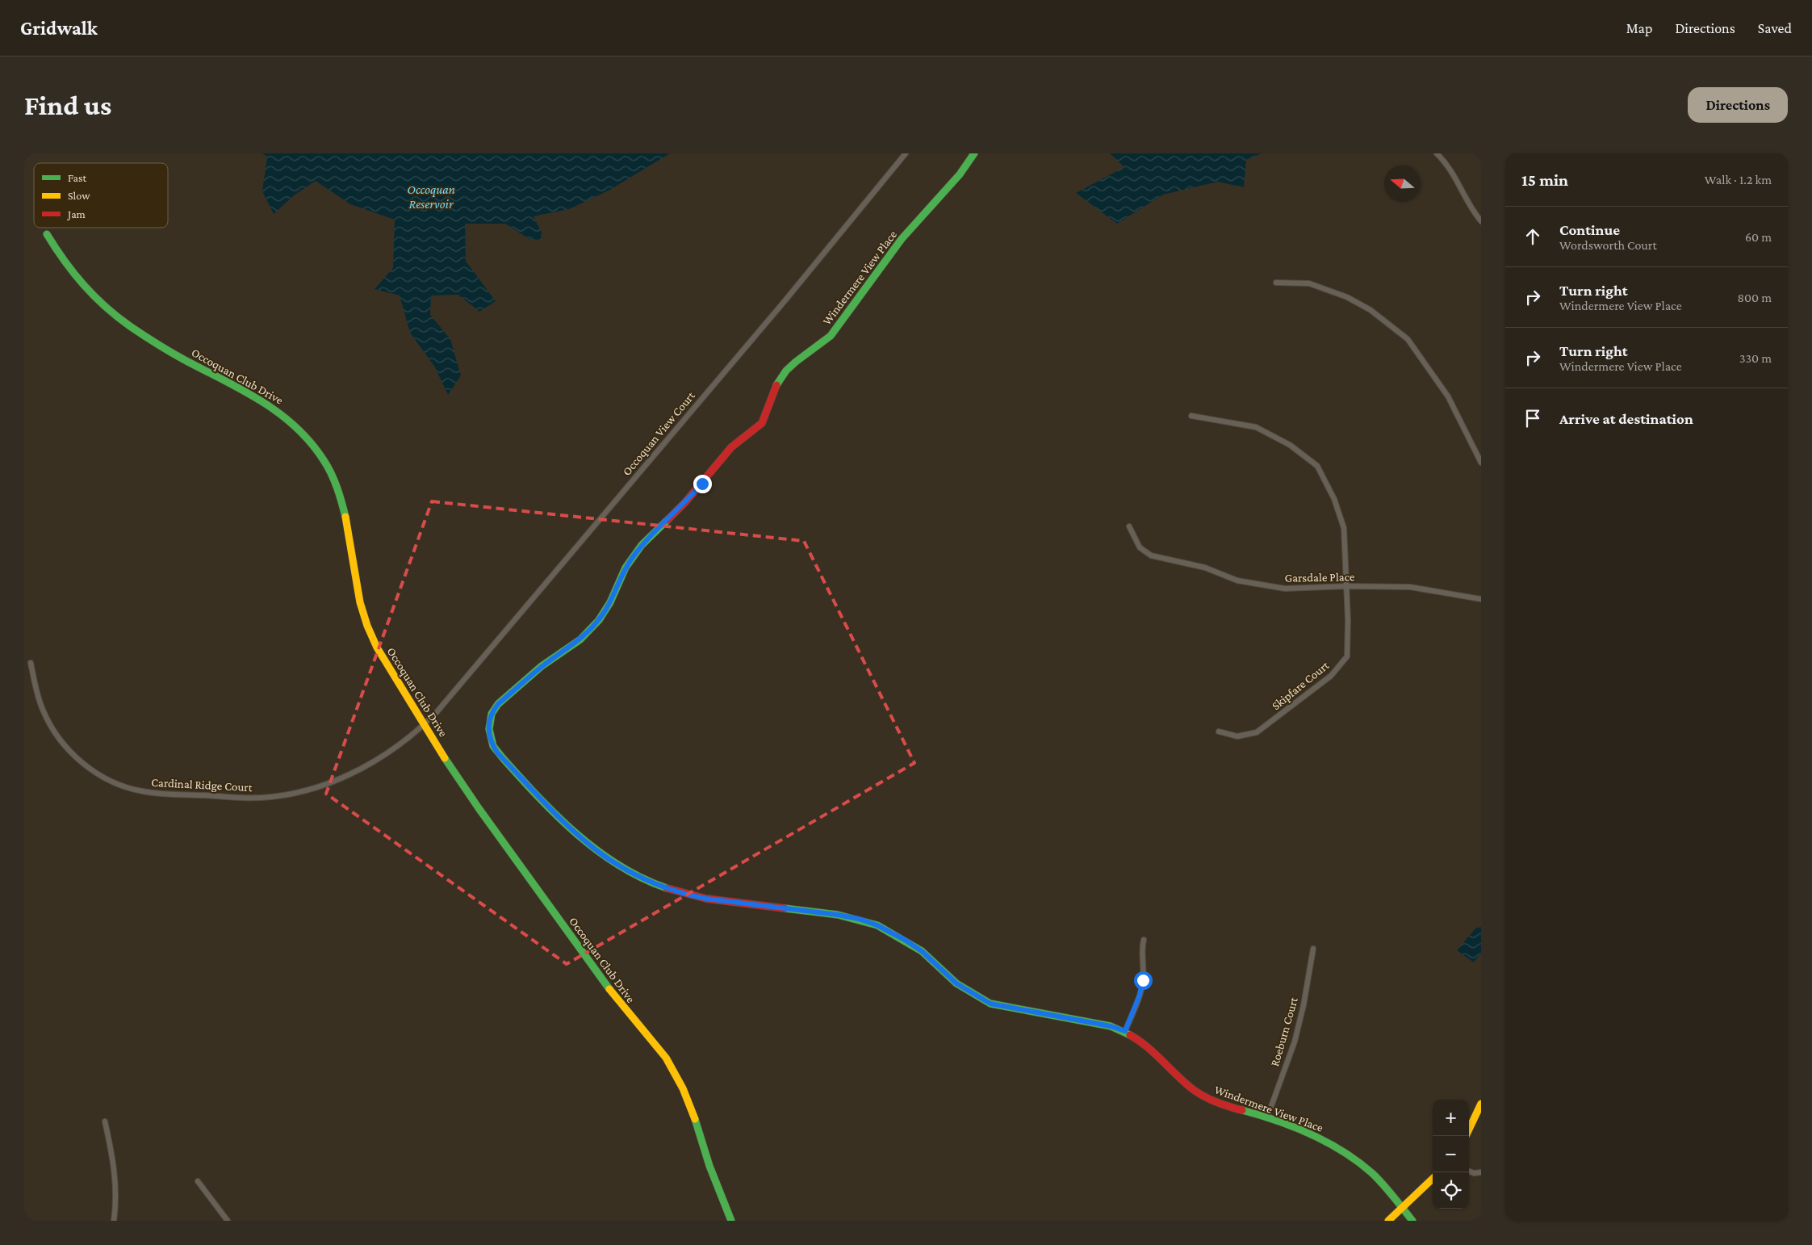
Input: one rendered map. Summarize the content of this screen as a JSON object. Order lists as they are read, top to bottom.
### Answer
{
  "streets": {
    "street": [
      "Windermere View Place",
      "Occoquan Club Drive",
      "Occoquan View Court",
      "Garsdale Place",
      "Skipfare Court",
      "Cardinal Ridge Court",
      "Roeburn Court"
    ]
  },
  "crossings": [
    ["Windermere View Place", "Roeburn Court"],
    ["Occoquan Club Drive", "Occoquan View Court"],
    ["Occoquan Club Drive", "Cardinal Ridge Court"],
    ["Occoquan View Court", "Cardinal Ridge Court"],
    ["Garsdale Place", "Skipfare Court"]
  ],
  "water": ["Occoquan Reservoir"],
  "legend": ["Fast", "Slow", "Jam"],
  "north": "left",
  "page": {
    "header": "Gridwalk",
    "nav": ["Map", "Directions", "Saved"],
    "buttons": "Directions",
    "title": "Find us",
    "heading": ["15 min", "Walk · 1.2 km"],
    "list": [
      ["Continue", "Wordsworth Court", "60 m"],
      ["Turn right", "Windermere View Place", "800 m"],
      ["Turn right", "Windermere View Place", "330 m"],
      "Arrive at destination"
    ],
    "map_buttons": ["+", "−"]
  }
}
